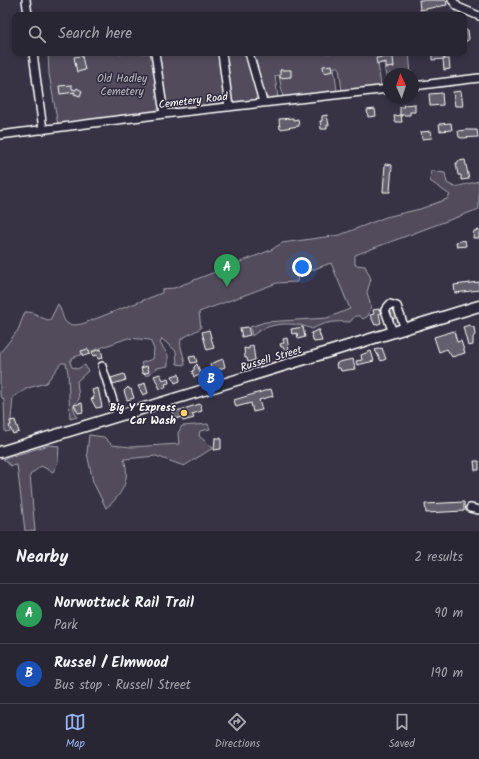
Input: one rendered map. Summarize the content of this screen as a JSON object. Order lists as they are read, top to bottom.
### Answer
{
  "streets": {
    "highway": ["Russell Street"],
    "street": ["Cemetery Road"]
  },
  "parks": ["Old Hadley Cemetery"],
  "places": ["Big Y Express Car Wash"],
  "north": "top",
  "page": {
    "search": "Search here",
    "pins": ["A", "B"],
    "heading": ["Nearby", "2 results"],
    "list": [
      {
        "mark": "A",
        "name": "Norwottuck Rail Trail",
        "note": "Park",
        "value": "90 m"
      },
      {
        "mark": "B",
        "name": "Russel / Elmwood",
        "note": "Bus stop · Russell Street",
        "value": "190 m"
      }
    ],
    "nav": ["Map", "Directions", "Saved"]
  }
}
